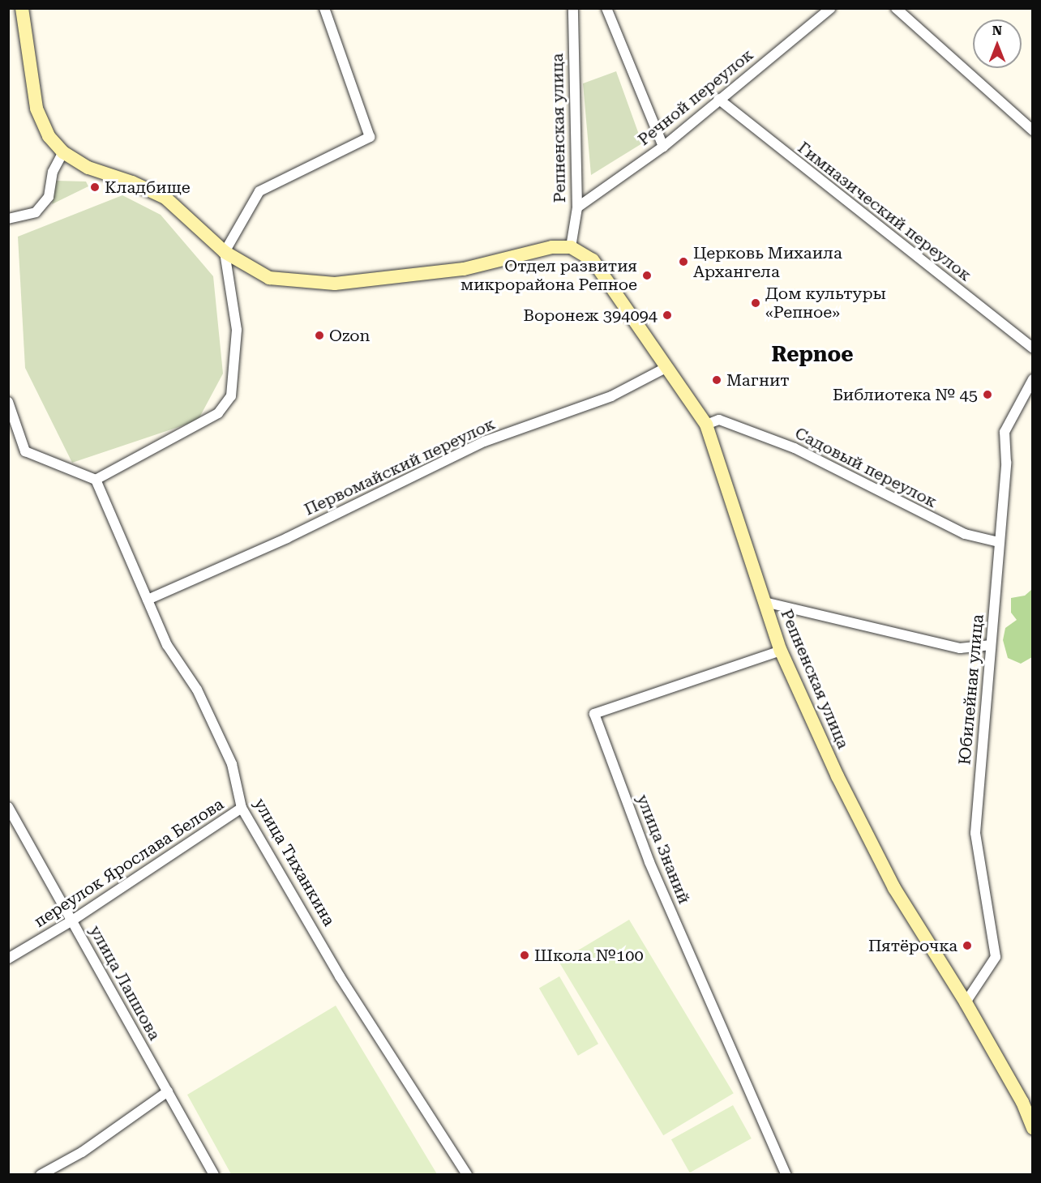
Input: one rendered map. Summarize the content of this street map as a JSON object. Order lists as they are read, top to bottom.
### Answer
{
  "streets": {
    "street": [
      "Речной переулок",
      "Репненская улица",
      "Гимназический переулок",
      "Первомайский переулок",
      "Садовый переулок",
      "Юбилейная улица",
      "улица Знаний",
      "улица Тиханкина",
      "переулок Ярослава Белова",
      "улица Лапшова"
    ]
  },
  "crossings": [
    ["Речной переулок", "Репненская улица"],
    ["Речной переулок", "Гимназический переулок"],
    ["Репненская улица", "Первомайский переулок"],
    ["Репненская улица", "Садовый переулок"],
    ["Репненская улица", "Юбилейная улица"],
    ["Репненская улица", "улица Знаний"],
    ["Первомайский переулок", "улица Тиханкина"],
    ["Садовый переулок", "Юбилейная улица"],
    ["улица Тиханкина", "переулок Ярослава Белова"],
    ["переулок Ярослава Белова", "улица Лапшова"]
  ],
  "districts": ["Repnoe"],
  "places": [
    "Кладбище",
    "Церковь Михаила Архангела",
    "Отдел развития микрорайона Репное",
    "Дом культуры «Репное»",
    "Воронеж 394094",
    "Ozon",
    "Магнит",
    "Библиотека № 45",
    "Пятёрочка",
    "Школа №100"
  ],
  "north": "top"
}
